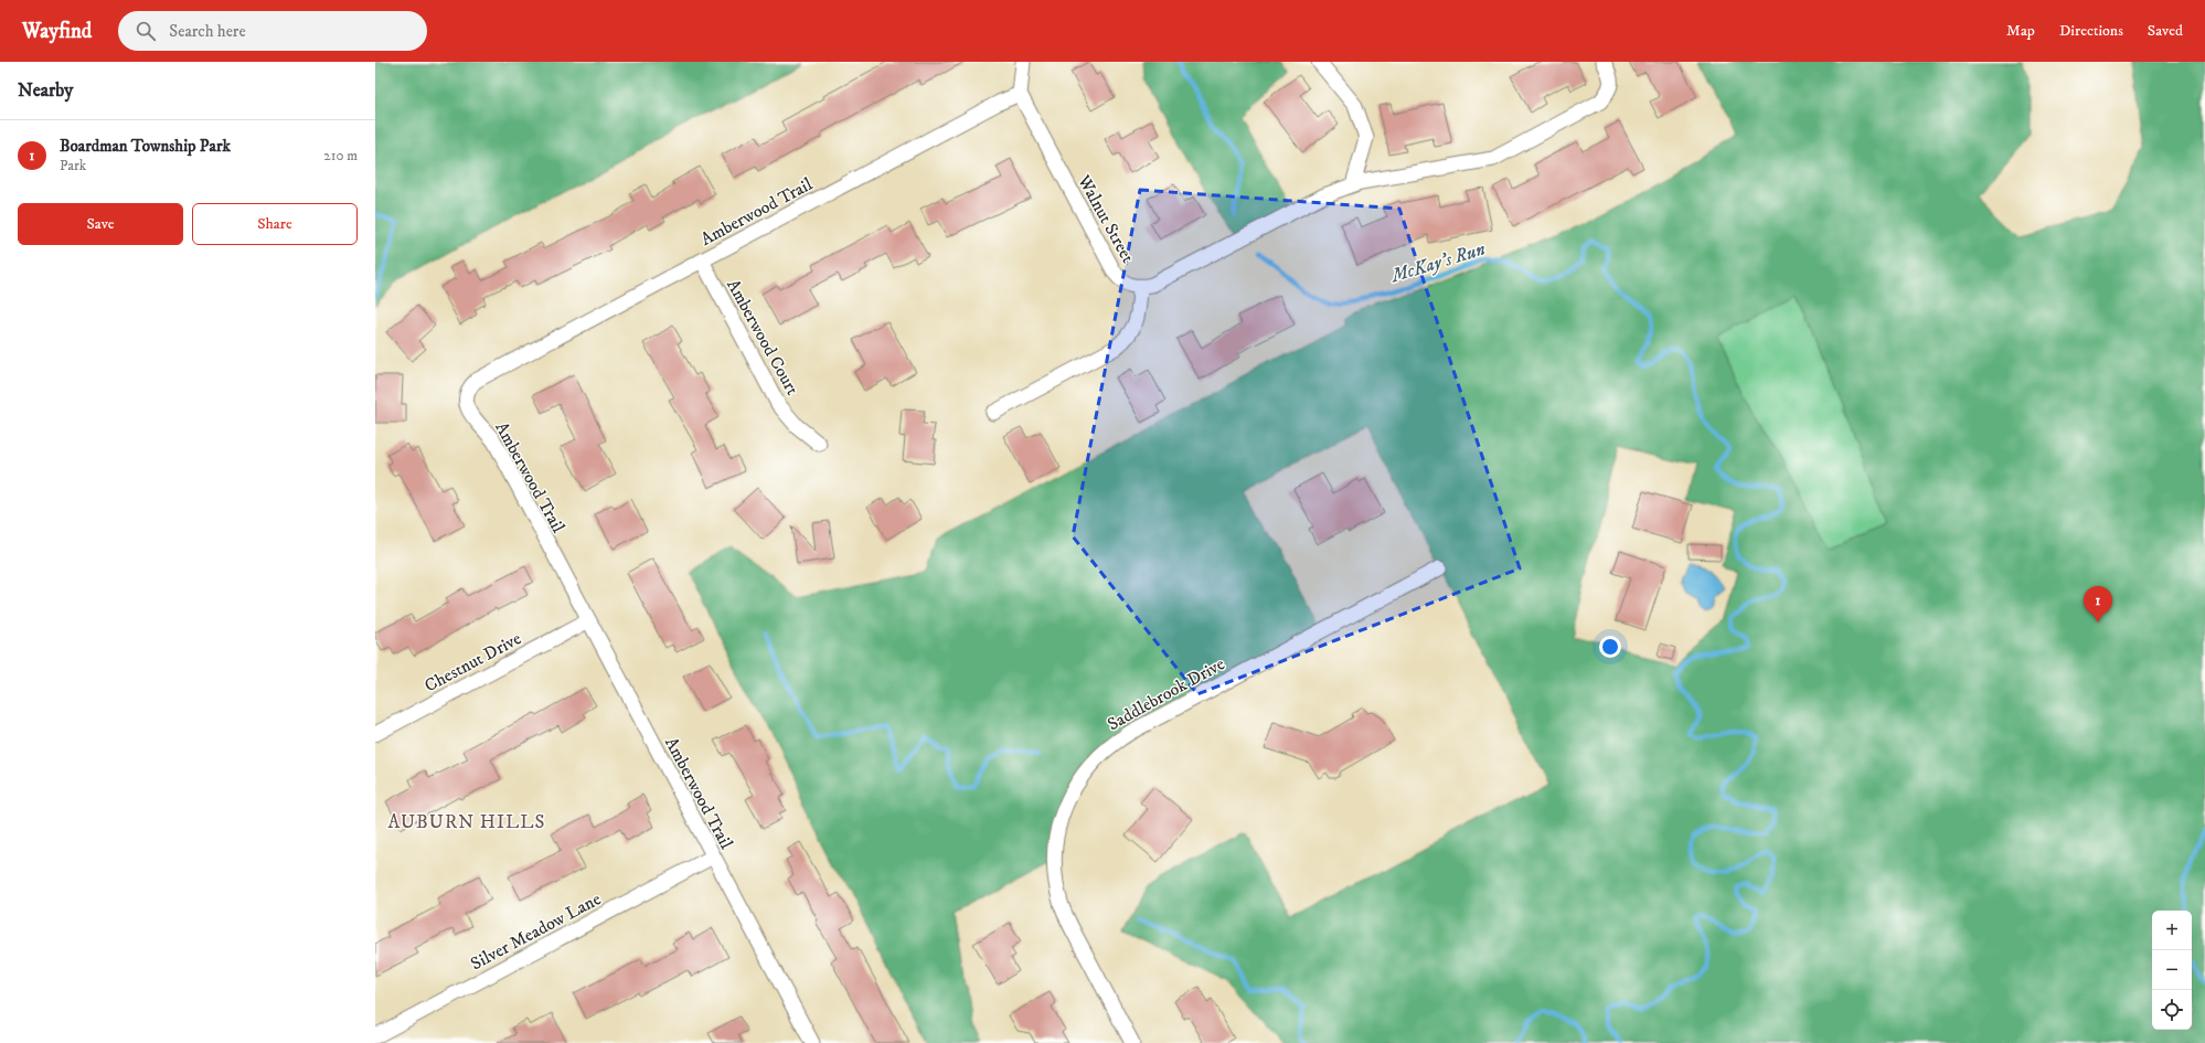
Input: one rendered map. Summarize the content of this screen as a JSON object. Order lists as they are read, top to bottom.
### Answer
{
  "streets": {
    "street": [
      "Amberwood Trail",
      "Walnut Street",
      "Amberwood Court",
      "Chestnut Drive",
      "Saddlebrook Drive",
      "Silver Meadow Lane"
    ]
  },
  "crossings": [
    ["Amberwood Trail", "Walnut Street"],
    ["Amberwood Trail", "Amberwood Court"],
    ["Amberwood Trail", "Chestnut Drive"],
    ["Amberwood Trail", "Silver Meadow Lane"]
  ],
  "districts": ["AUBURN HILLS"],
  "water": ["McKay's Run"],
  "page": {
    "header": "Wayfind",
    "search": "Search here",
    "nav": ["Map", "Directions", "Saved"],
    "heading": "Nearby",
    "list": [
      {
        "mark": "1",
        "name": "Boardman Township Park",
        "note": "Park",
        "value": "210 m"
      }
    ],
    "buttons": ["Save", "Share"],
    "pins": "1",
    "map_buttons": ["+", "−"]
  }
}
